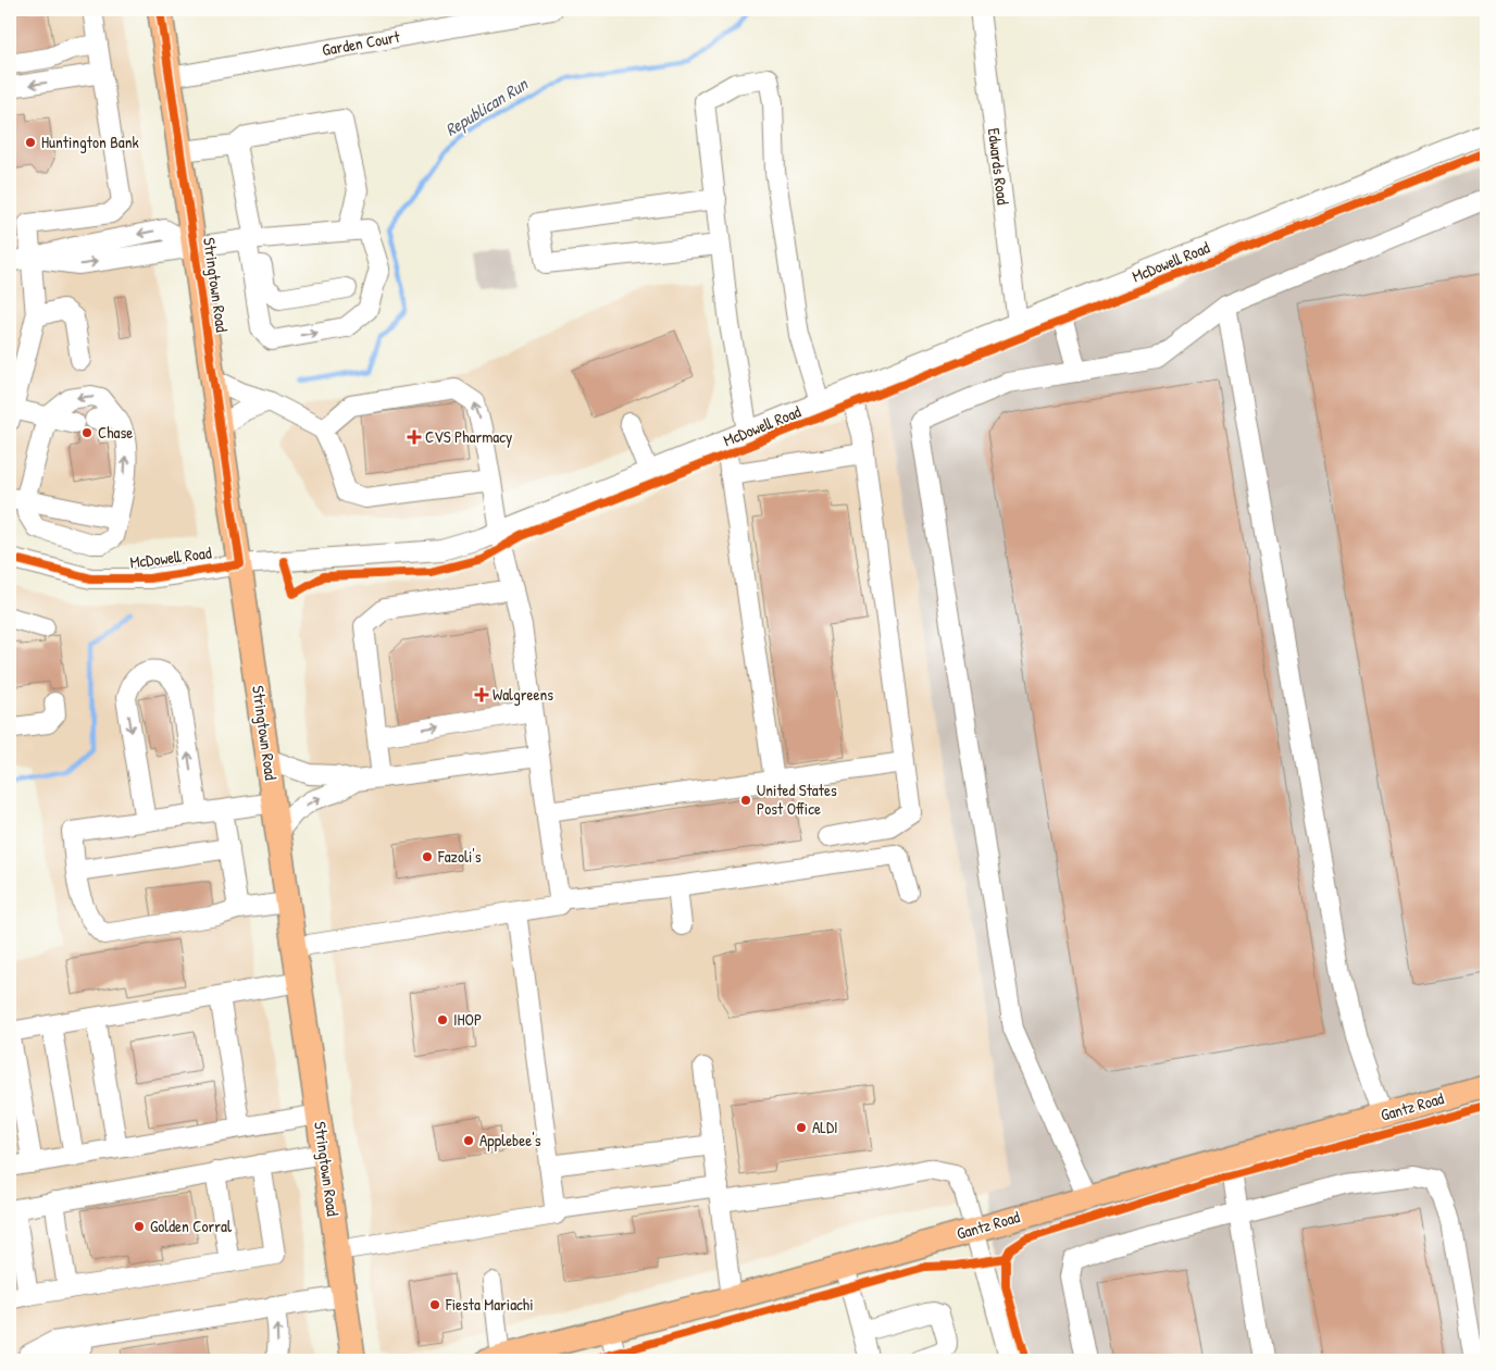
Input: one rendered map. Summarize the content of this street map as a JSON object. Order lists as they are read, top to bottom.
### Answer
{
  "streets": {
    "main road": ["Stringtown Road", "Gantz Road"],
    "street": ["Garden Court", "Edwards Road", "McDowell Road"]
  },
  "crossings": [
    ["Garden Court", "Stringtown Road"],
    ["Edwards Road", "McDowell Road"],
    ["McDowell Road", "Stringtown Road"]
  ],
  "water": ["Republican Run"],
  "places": {
    "other": [
      "Huntington Bank",
      "Chase",
      "United States Post Office",
      "Fazoli's",
      "IHOP",
      "ALDI",
      "Applebee's",
      "Golden Corral",
      "Fiesta Mariachi"
    ],
    "health": ["CVS Pharmacy", "Walgreens"]
  }
}
